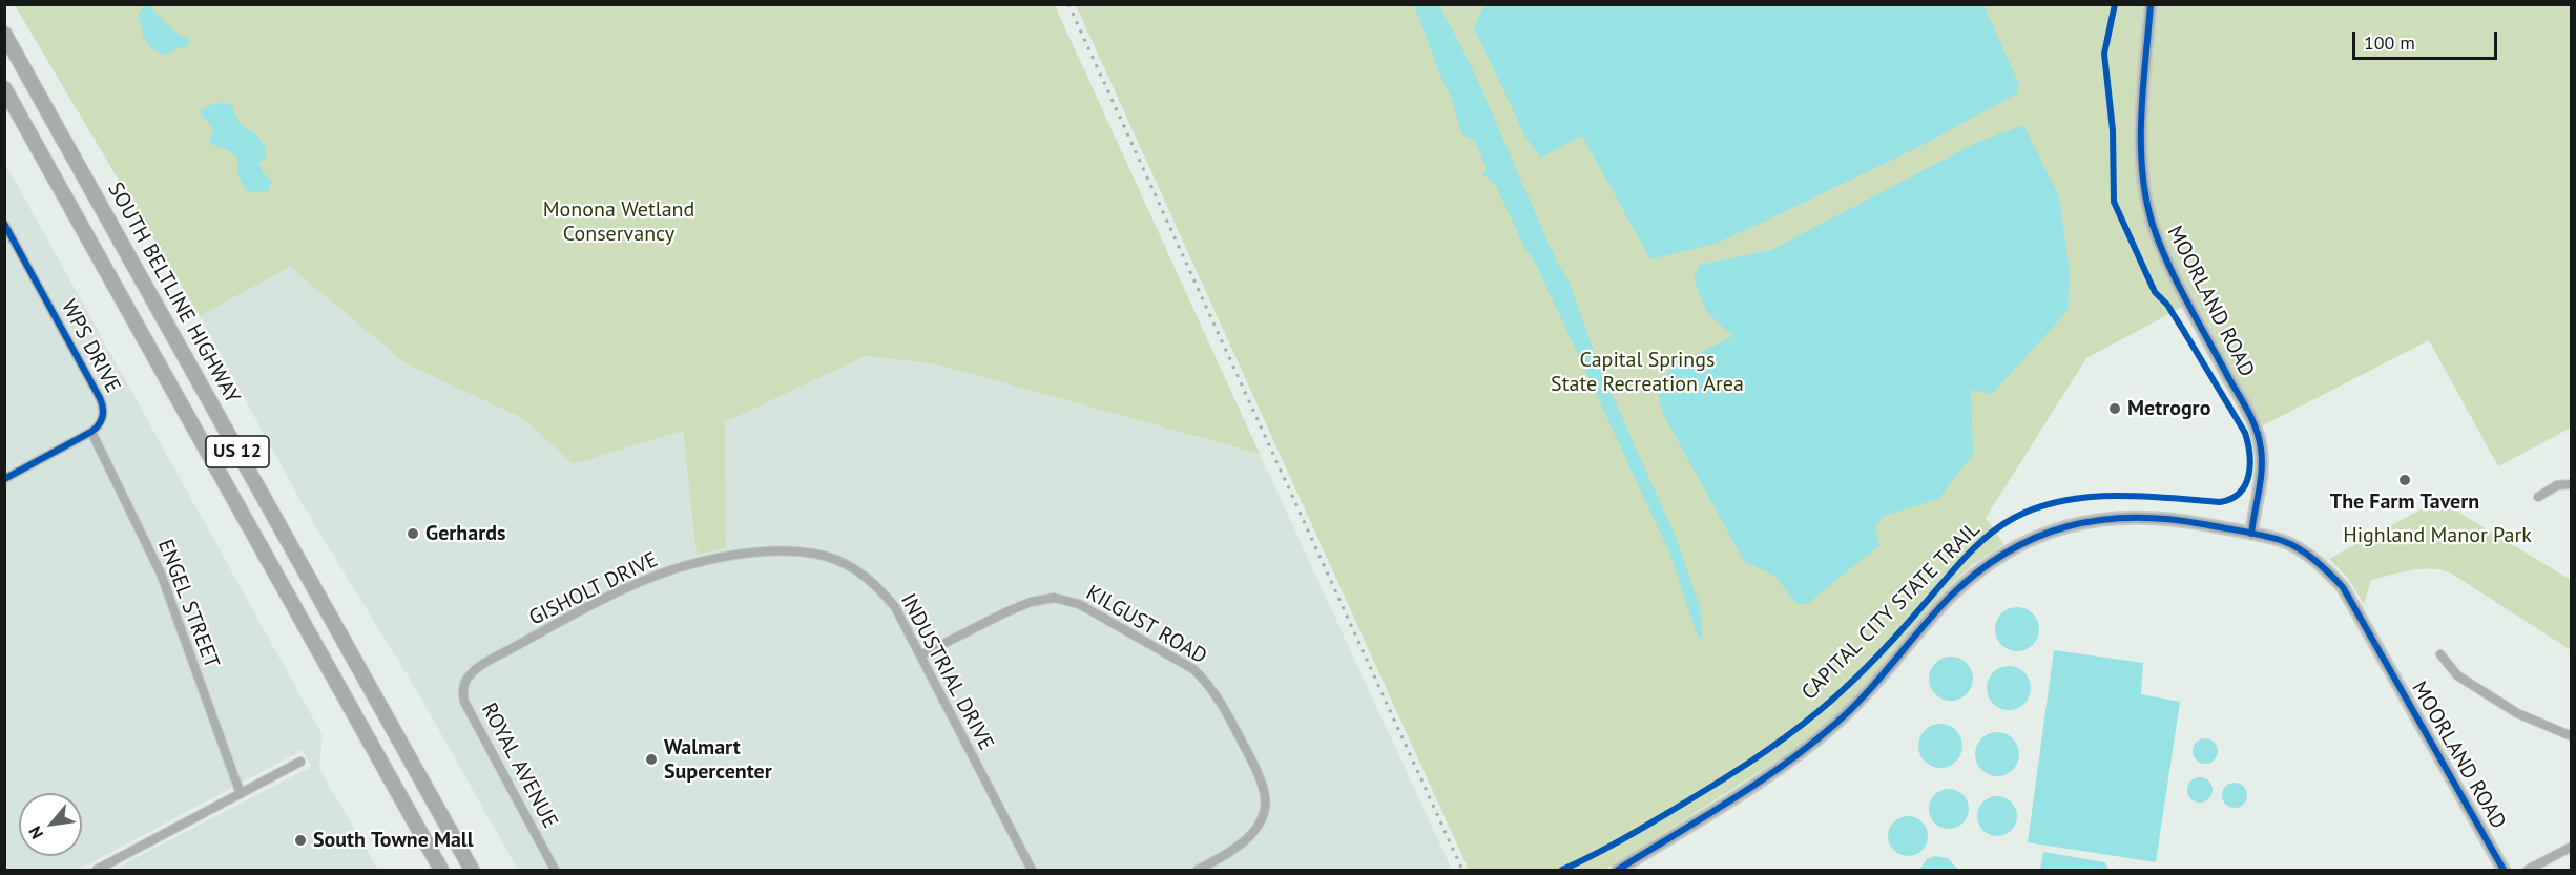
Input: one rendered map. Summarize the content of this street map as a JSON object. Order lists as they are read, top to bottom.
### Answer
{
  "streets": {
    "highway": ["SOUTH BELTLINE HIGHWAY", "US 12"],
    "street": [
      "MOORLAND ROAD",
      "WPS DRIVE",
      "GISHOLT DRIVE",
      "ENGEL STREET",
      "KILGUST ROAD",
      "INDUSTRIAL DRIVE",
      "ROYAL AVENUE"
    ],
    "cycle path": ["CAPITAL CITY STATE TRAIL"]
  },
  "crossings": [
    ["WPS DRIVE", "ENGEL STREET"],
    ["GISHOLT DRIVE", "INDUSTRIAL DRIVE"],
    ["GISHOLT DRIVE", "ROYAL AVENUE"],
    ["KILGUST ROAD", "INDUSTRIAL DRIVE"]
  ],
  "parks": ["Monona Wetland Conservancy", "Capital Springs State Recreation Area", "Highland Manor Park"],
  "places": [
    "Metrogro",
    "The Farm Tavern",
    "Gerhards",
    "Walmart Supercenter",
    "South Towne Mall"
  ],
  "scale_bar": "100 m",
  "north": "bottom left"
}
